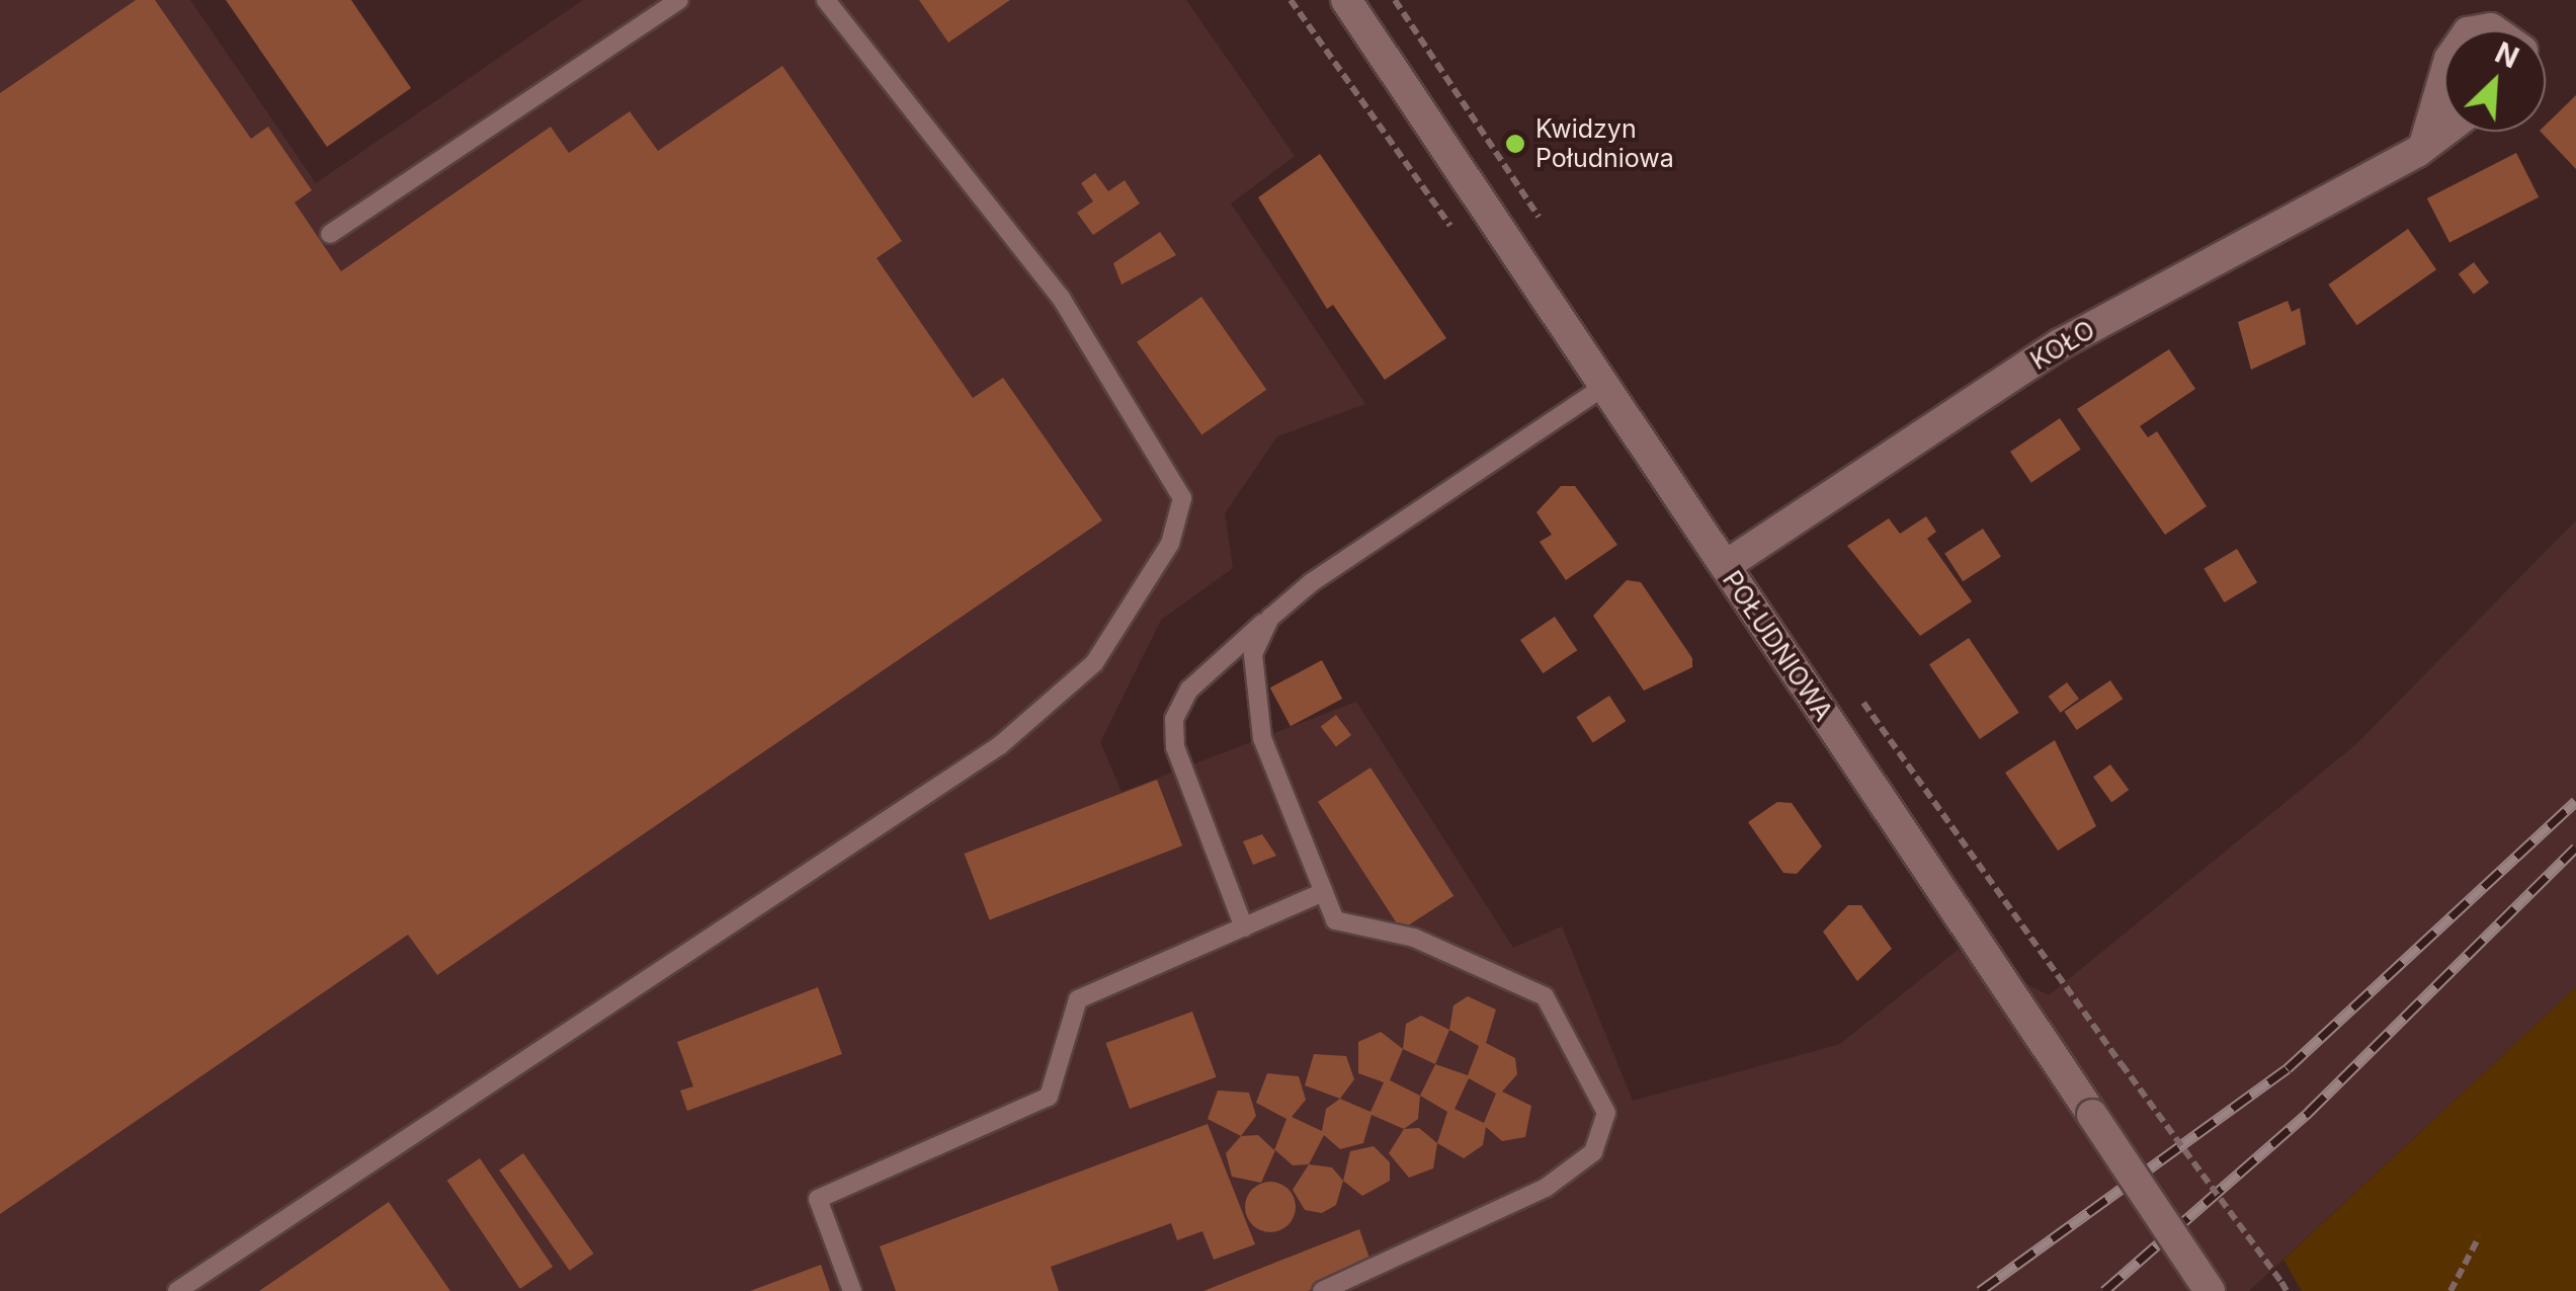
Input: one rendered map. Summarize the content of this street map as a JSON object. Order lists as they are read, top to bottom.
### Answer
{
  "streets": {
    "street": ["KOŁO", "POŁUDNIOWA"]
  },
  "crossings": [
    ["KOŁO", "POŁUDNIOWA"]
  ],
  "places": ["Kwidzyn Południowa"],
  "north": "top right"
}
